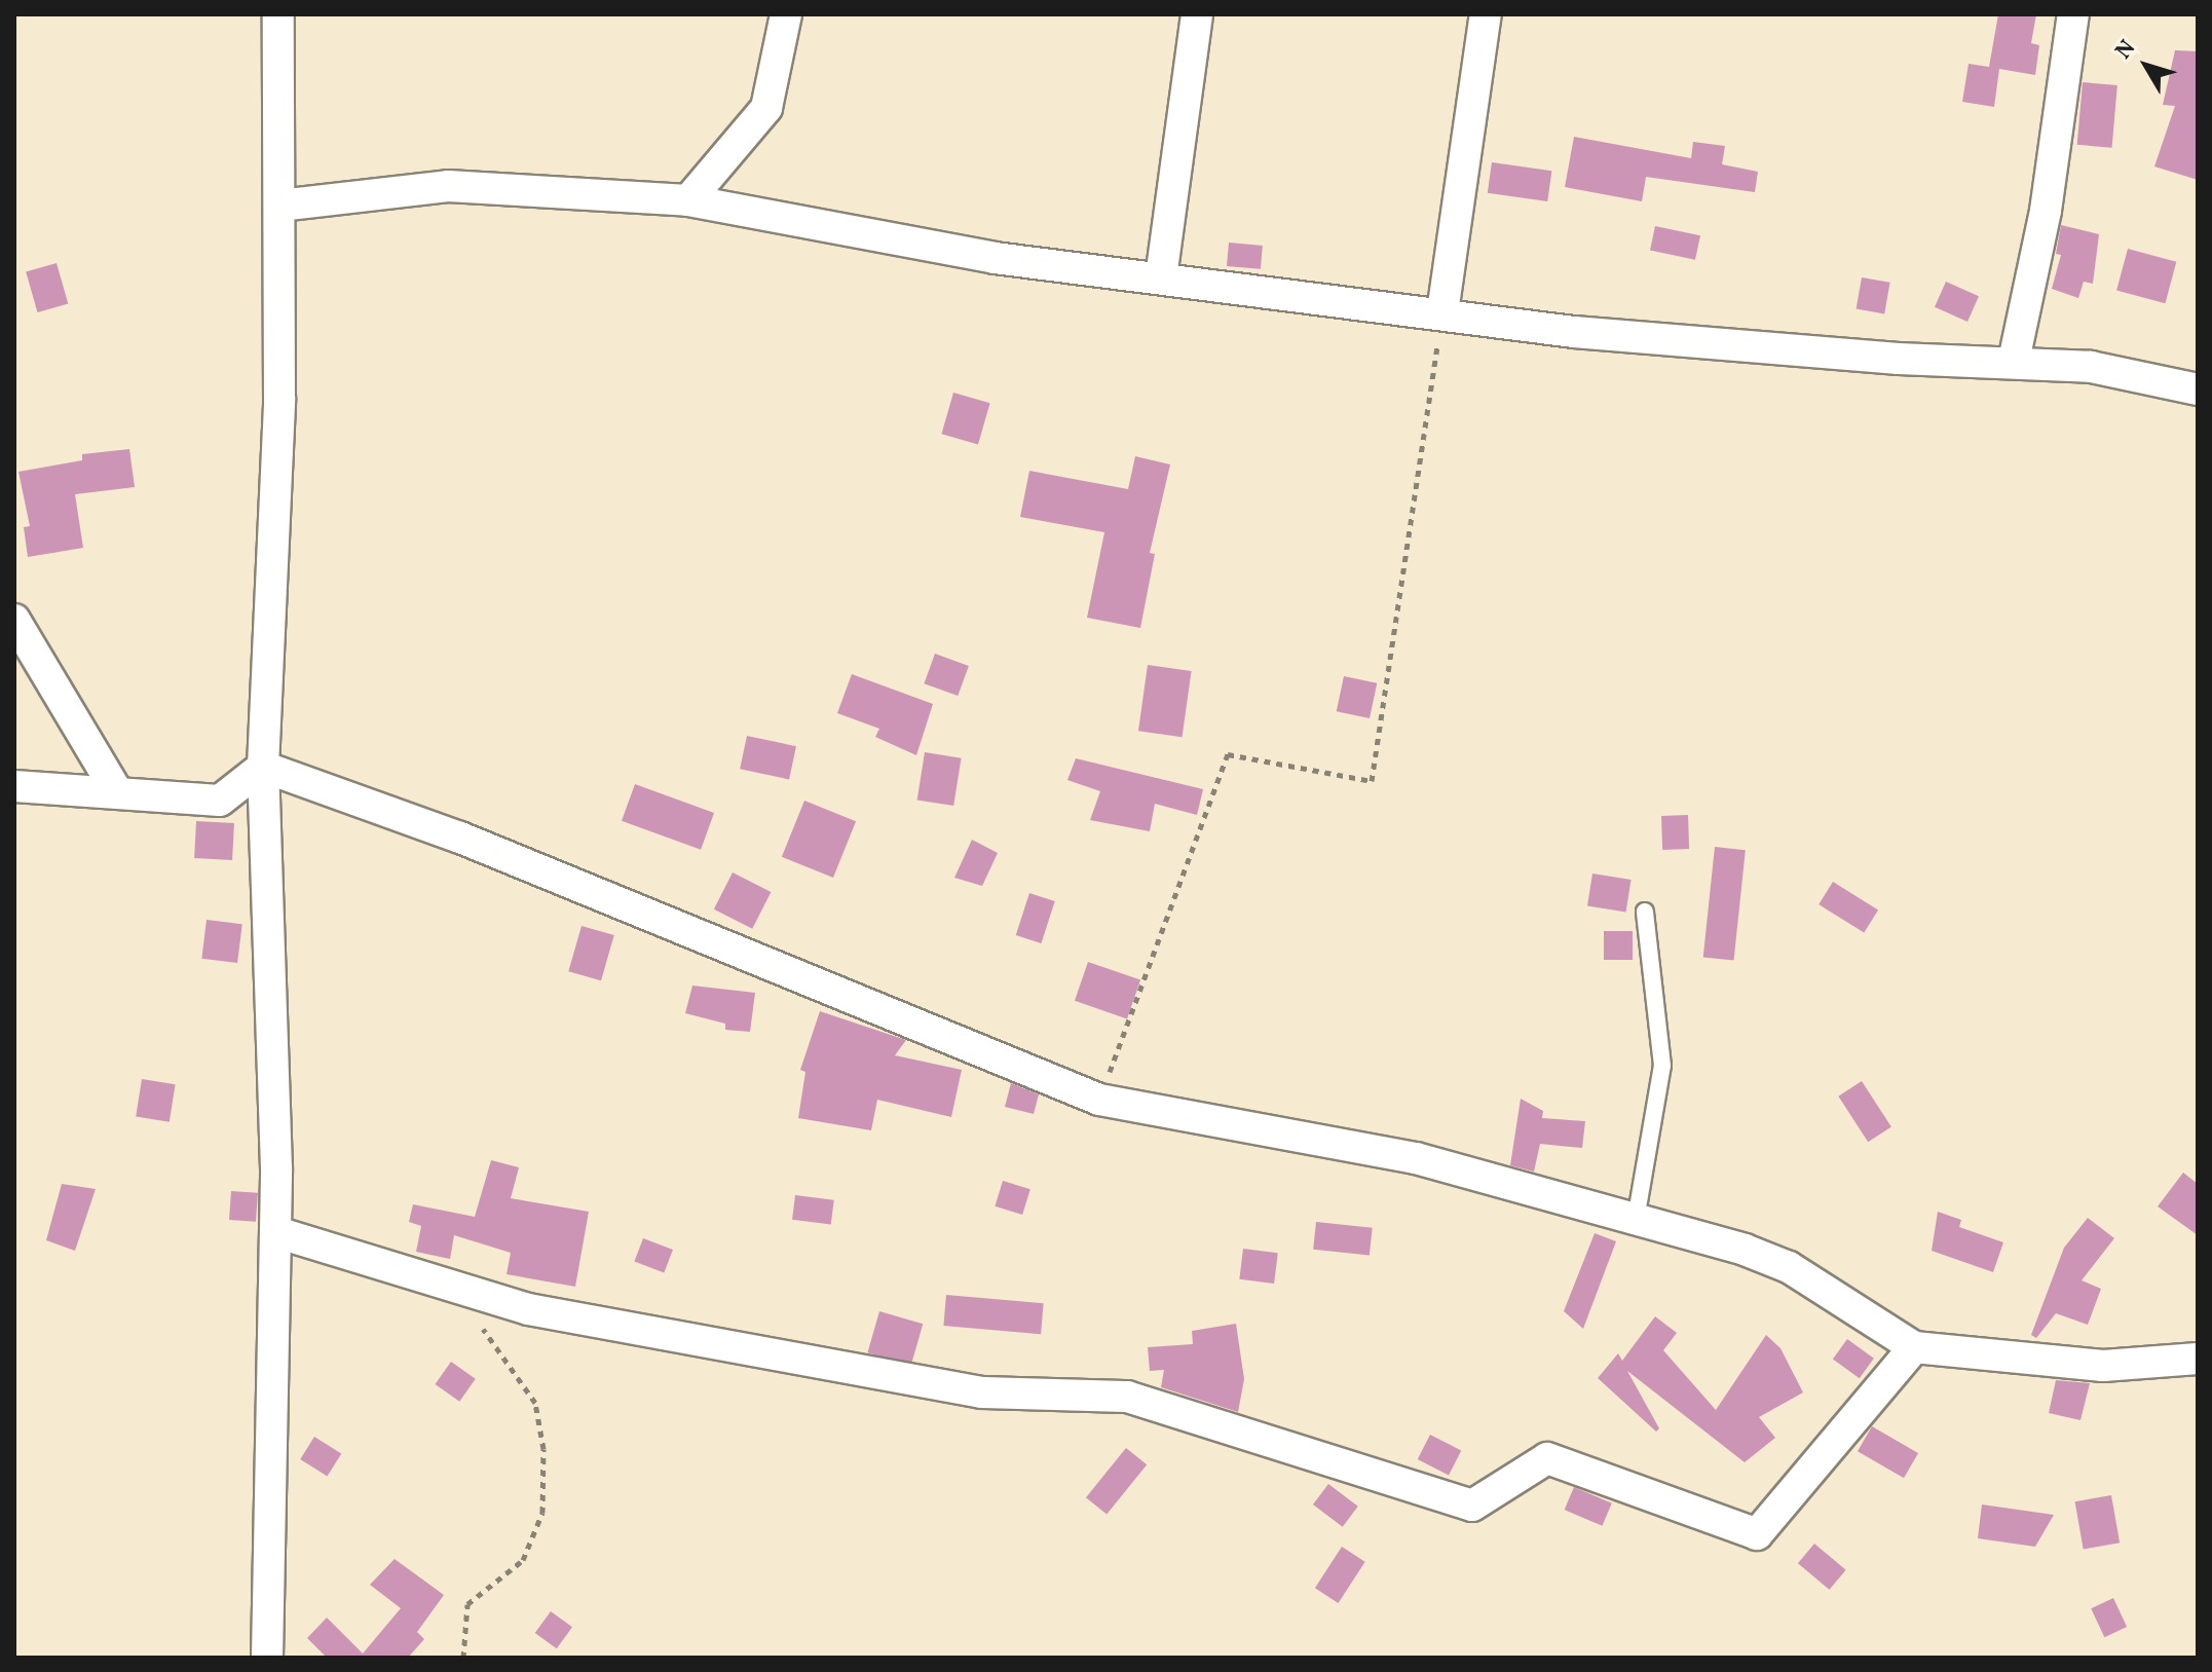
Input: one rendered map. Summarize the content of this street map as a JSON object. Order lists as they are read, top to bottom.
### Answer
{
  "north": "top left"
}
